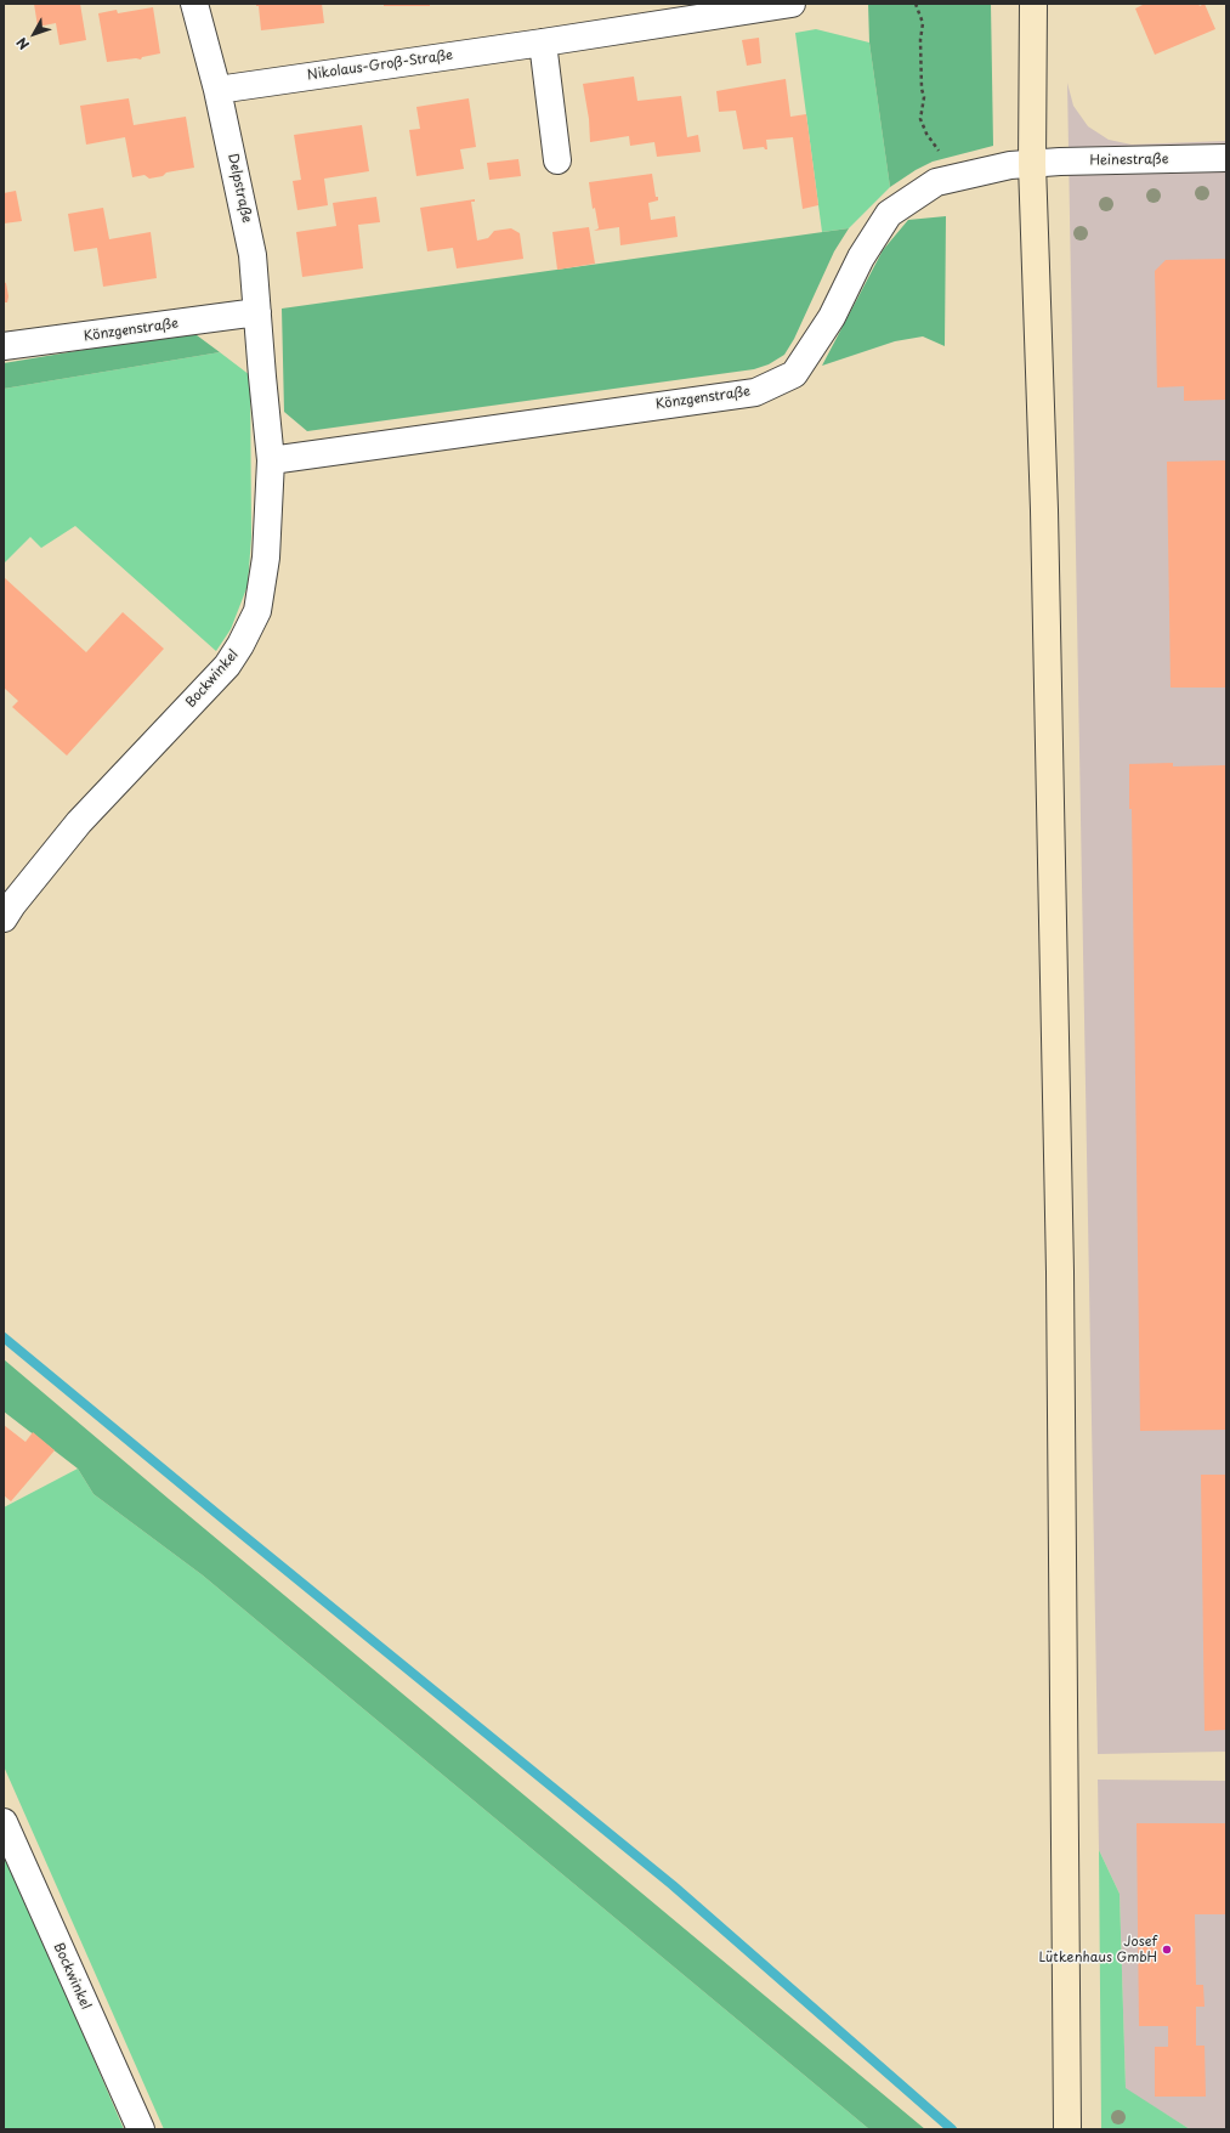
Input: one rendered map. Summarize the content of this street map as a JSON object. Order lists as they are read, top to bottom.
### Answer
{
  "streets": {
    "street": [
      "Nikolaus-Groß-Straße",
      "Heinestraße",
      "Delpstraße",
      "Könzgenstraße",
      "Bockwinkel"
    ]
  },
  "crossings": [
    ["Nikolaus-Groß-Straße", "Delpstraße"],
    ["Heinestraße", "Könzgenstraße"],
    ["Delpstraße", "Könzgenstraße"],
    ["Delpstraße", "Bockwinkel"],
    ["Könzgenstraße", "Bockwinkel"]
  ],
  "places": ["Josef Lütkenhaus GmbH"],
  "north": "bottom left"
}
